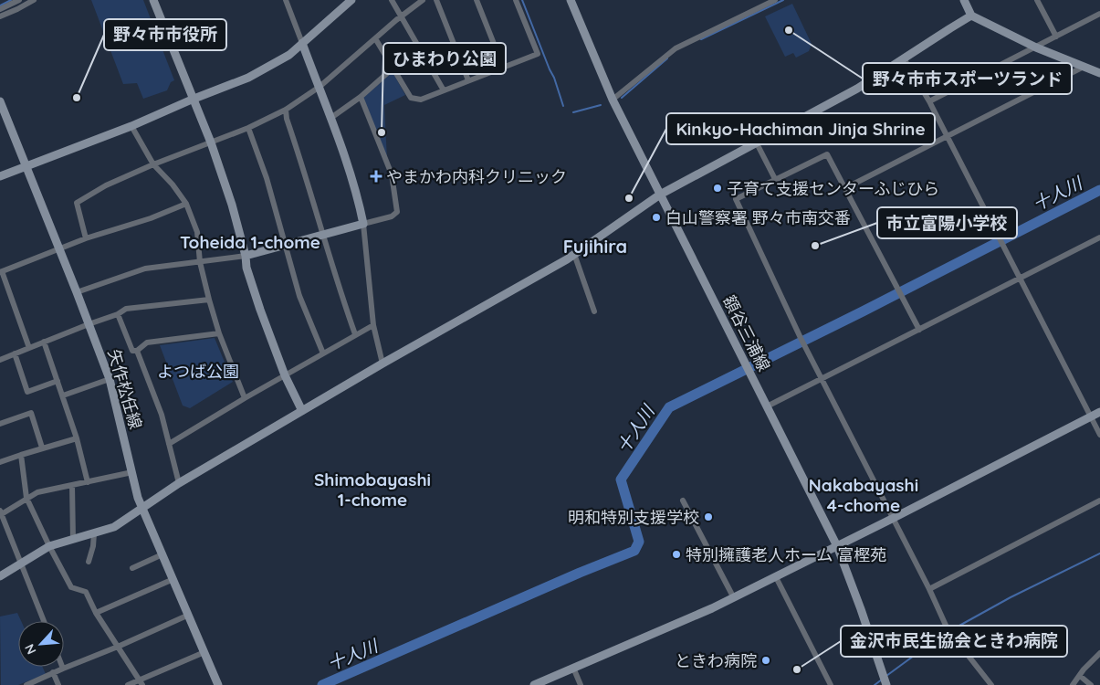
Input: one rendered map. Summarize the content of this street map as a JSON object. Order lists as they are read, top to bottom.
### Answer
{
  "streets": {
    "street": ["額谷三浦線", "矢作松任線"]
  },
  "districts": [
    "Toheida 1-chome",
    "Fujihira",
    "Shimobayashi 1-chome",
    "Nakabayashi 4-chome"
  ],
  "water": ["十人川"],
  "parks": ["よつば公園"],
  "places": {
    "other": [
      "野々市市スポーツランド",
      "野々市市役所",
      "ひまわり公園",
      "子育て支援センターふじひら",
      "Kinkyo-Hachiman Jinja Shrine",
      "白山警察署 野々市南交番",
      "市立富陽小学校",
      "明和特別支援学校",
      "特別擁護老人ホーム 富樫苑",
      "ときわ病院",
      "金沢市民生協会ときわ病院"
    ],
    "health": ["やまかわ内科クリニック"]
  },
  "north": "bottom left"
}
